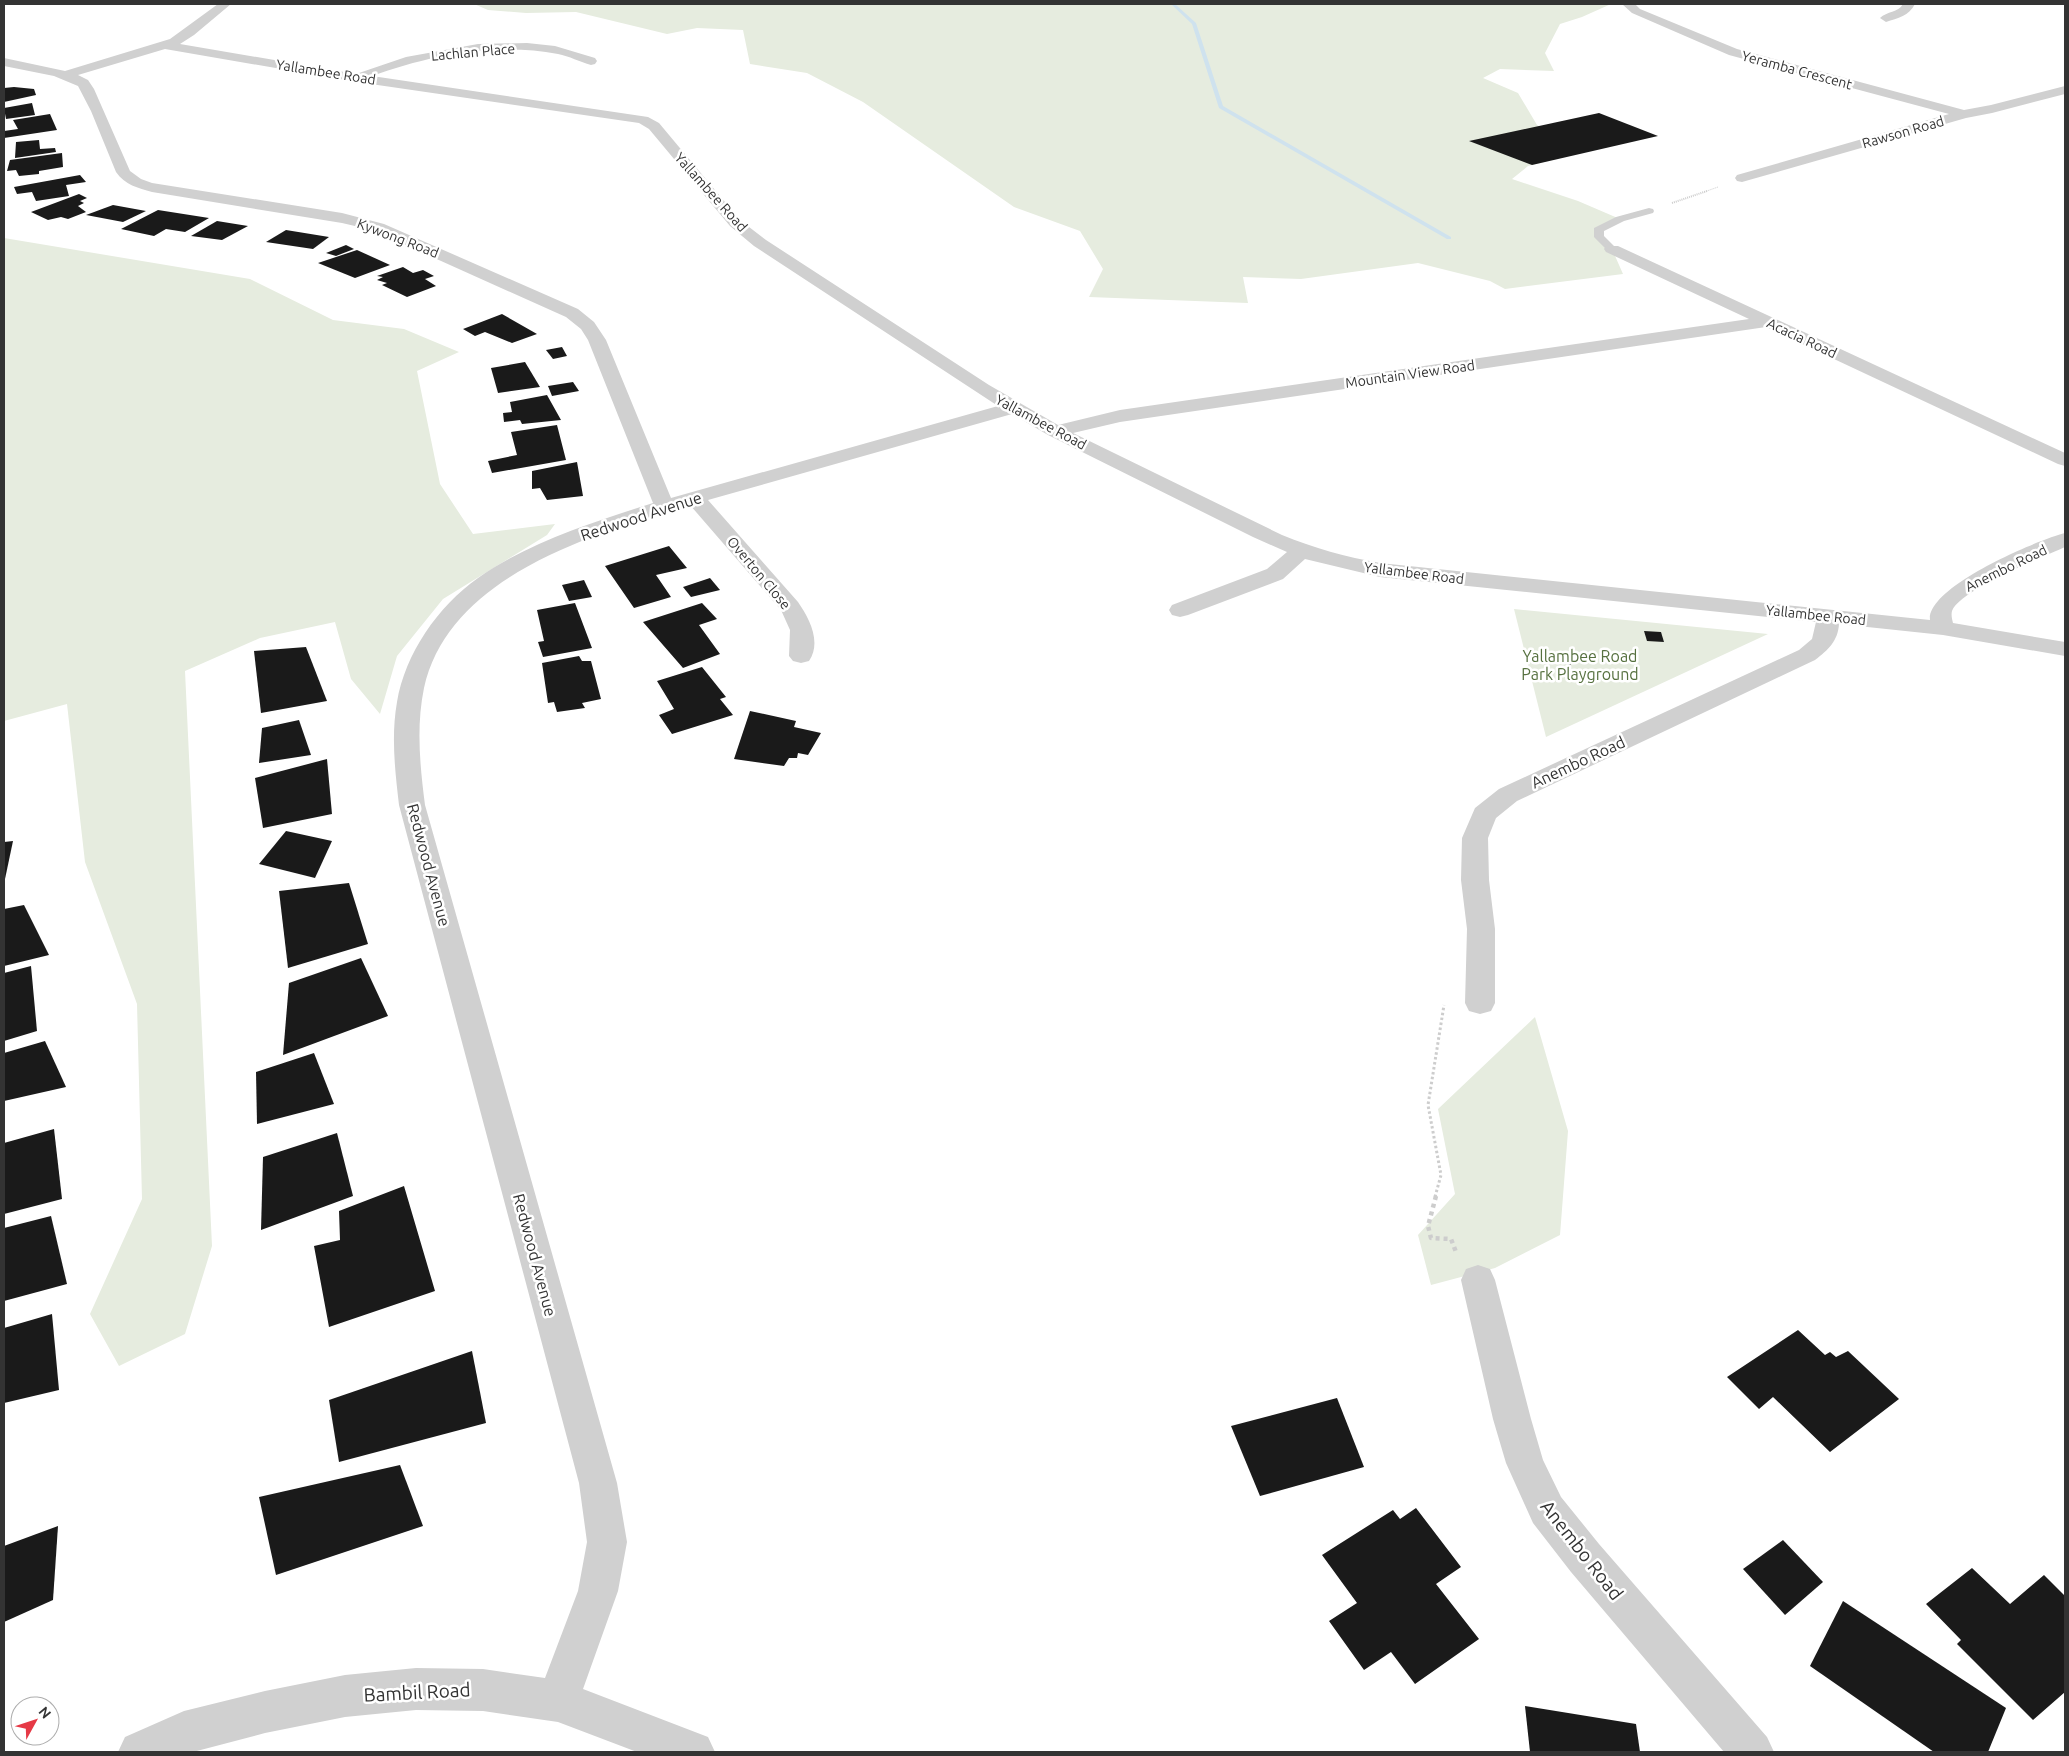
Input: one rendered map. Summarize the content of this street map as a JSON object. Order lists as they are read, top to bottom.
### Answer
{
  "streets": {
    "street": [
      "Lachlan Place",
      "Yeramba Crescent",
      "Yallambee Road",
      "Rawson Road",
      "Kywong Road",
      "Acacia Road",
      "Mountain View Road",
      "Redwood Avenue",
      "Anembo Road",
      "Overton Close",
      "Bambil Road"
    ]
  },
  "crossings": [
    ["Lachlan Place", "Yallambee Road"],
    ["Yeramba Crescent", "Rawson Road"],
    ["Yallambee Road", "Mountain View Road"],
    ["Yallambee Road", "Redwood Avenue"],
    ["Yallambee Road", "Anembo Road"],
    ["Kywong Road", "Redwood Avenue"],
    ["Acacia Road", "Mountain View Road"],
    ["Redwood Avenue", "Overton Close"],
    ["Redwood Avenue", "Bambil Road"]
  ],
  "parks": ["Yallambee Road Park Playground"],
  "north": "top right"
}
